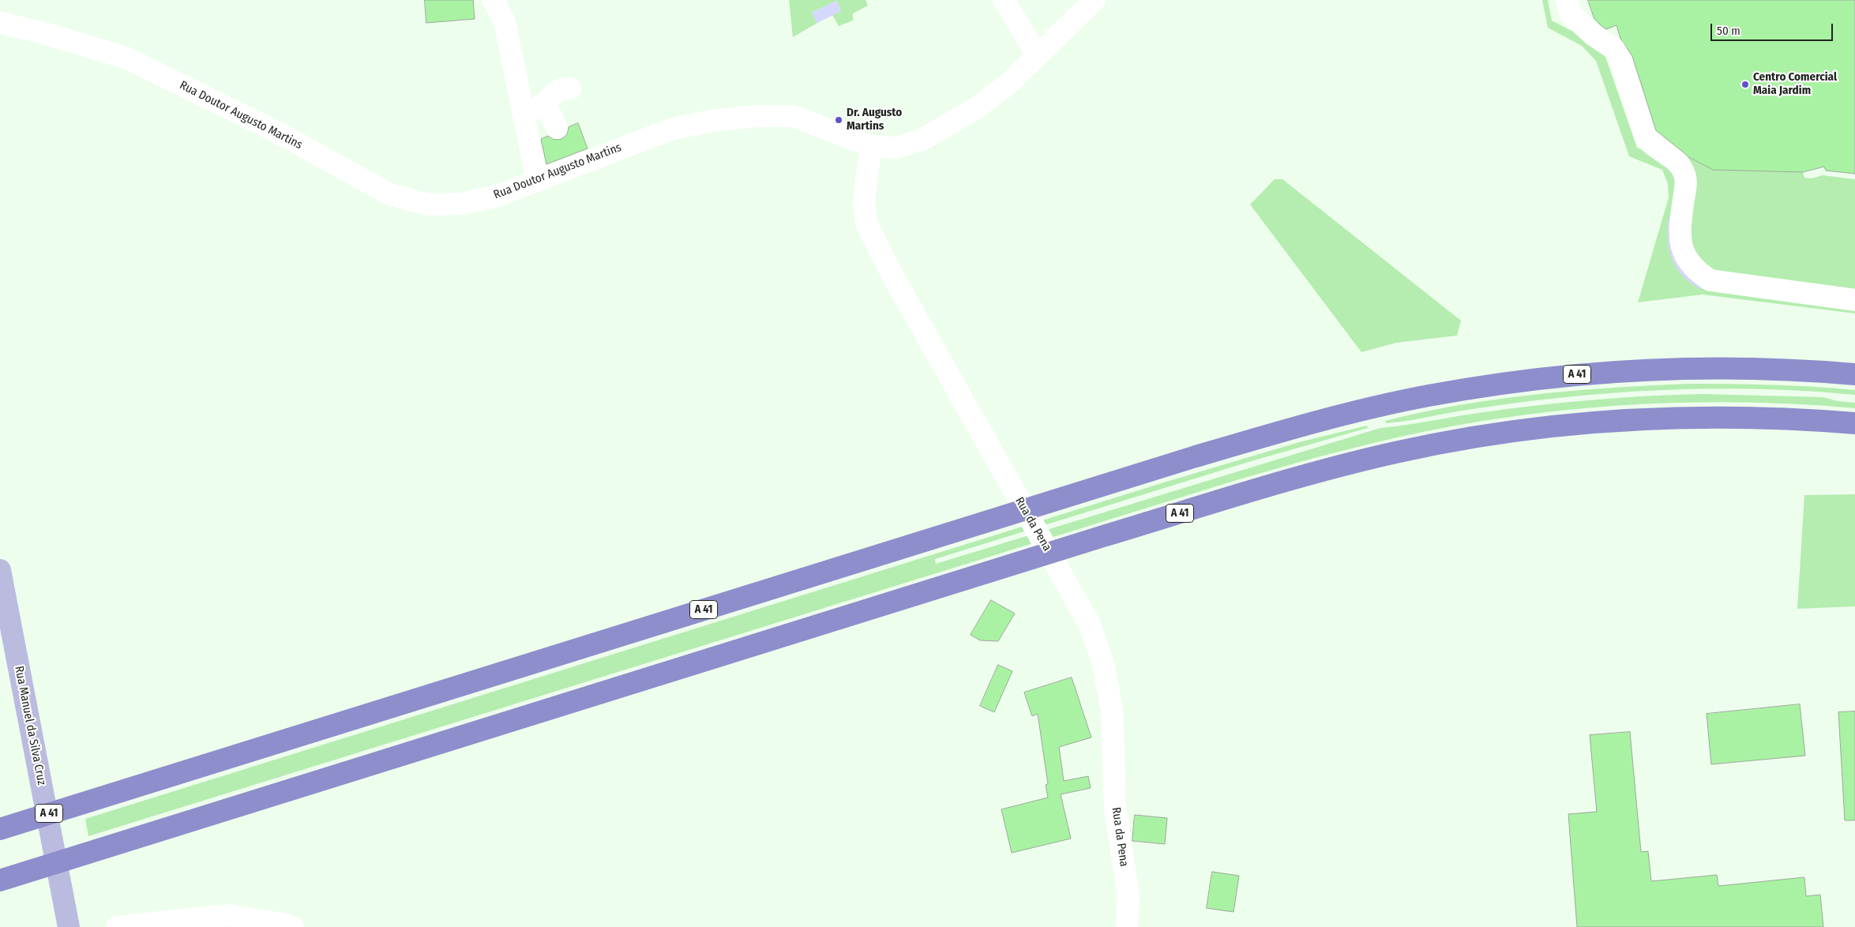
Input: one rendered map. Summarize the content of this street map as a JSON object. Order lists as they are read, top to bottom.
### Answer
{
  "streets": {
    "highway": ["A 41"],
    "main road": ["Rua Manuel da Silva Cruz"],
    "street": ["Rua Doutor Augusto Martins", "Rua da Pena"]
  },
  "crossings": [
    ["Rua Doutor Augusto Martins", "Rua da Pena"]
  ],
  "places": ["Centro Comercial Maia Jardim", "Dr. Augusto Martins"],
  "scale_bar": "50 m"
}
